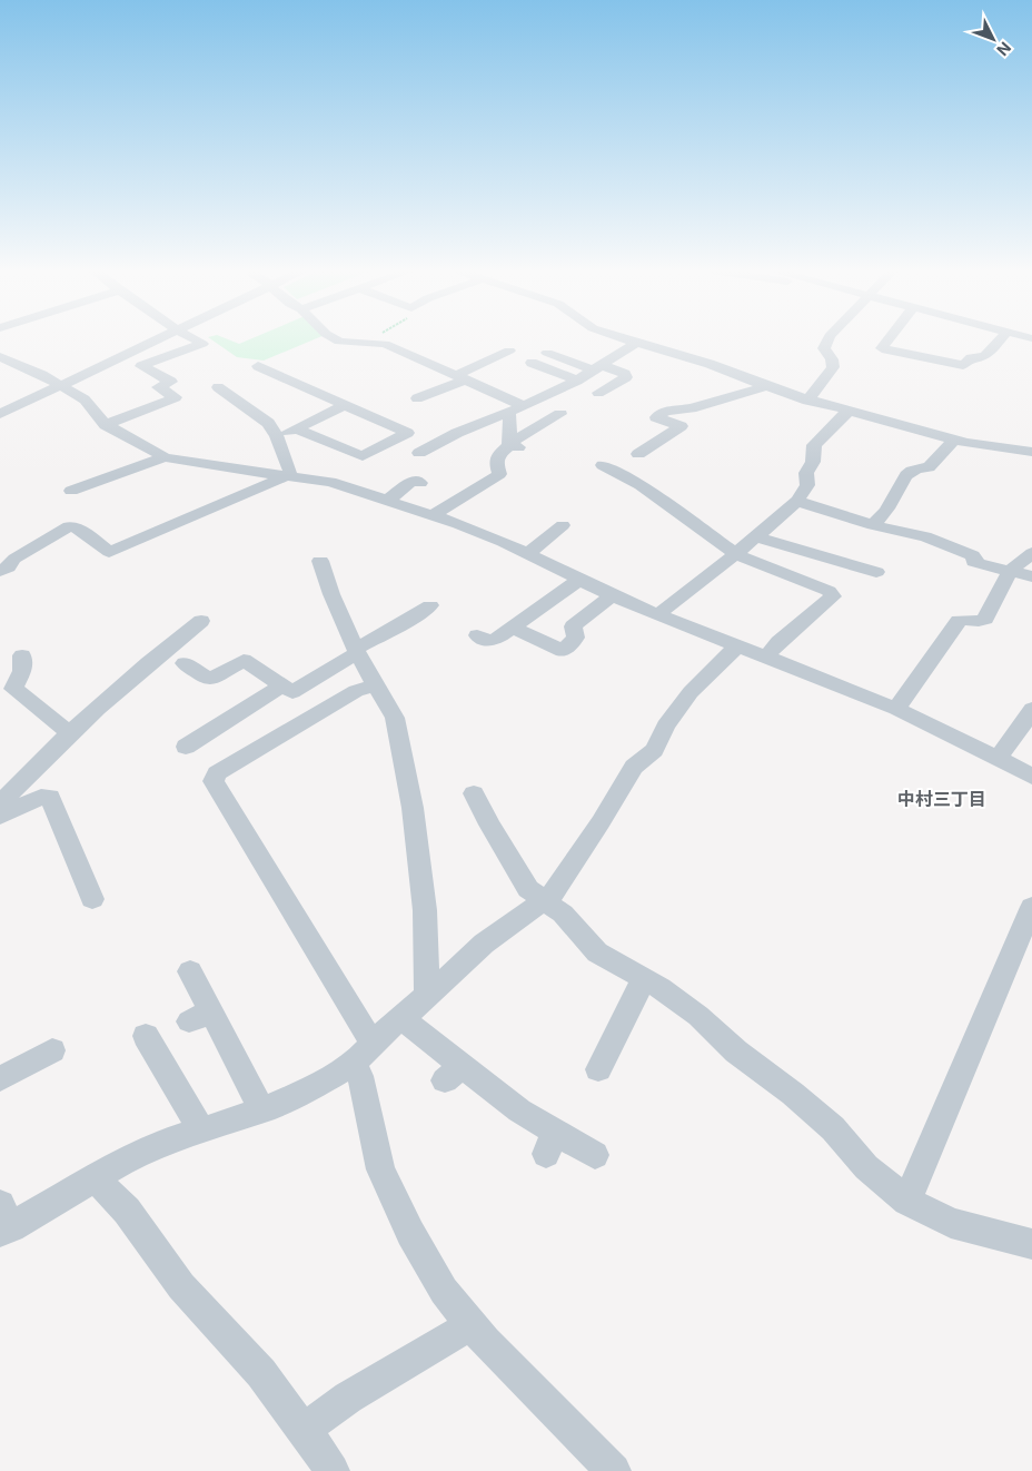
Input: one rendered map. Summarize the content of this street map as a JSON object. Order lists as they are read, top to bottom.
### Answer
{
  "districts": ["中村三丁目"],
  "north": "bottom right"
}
